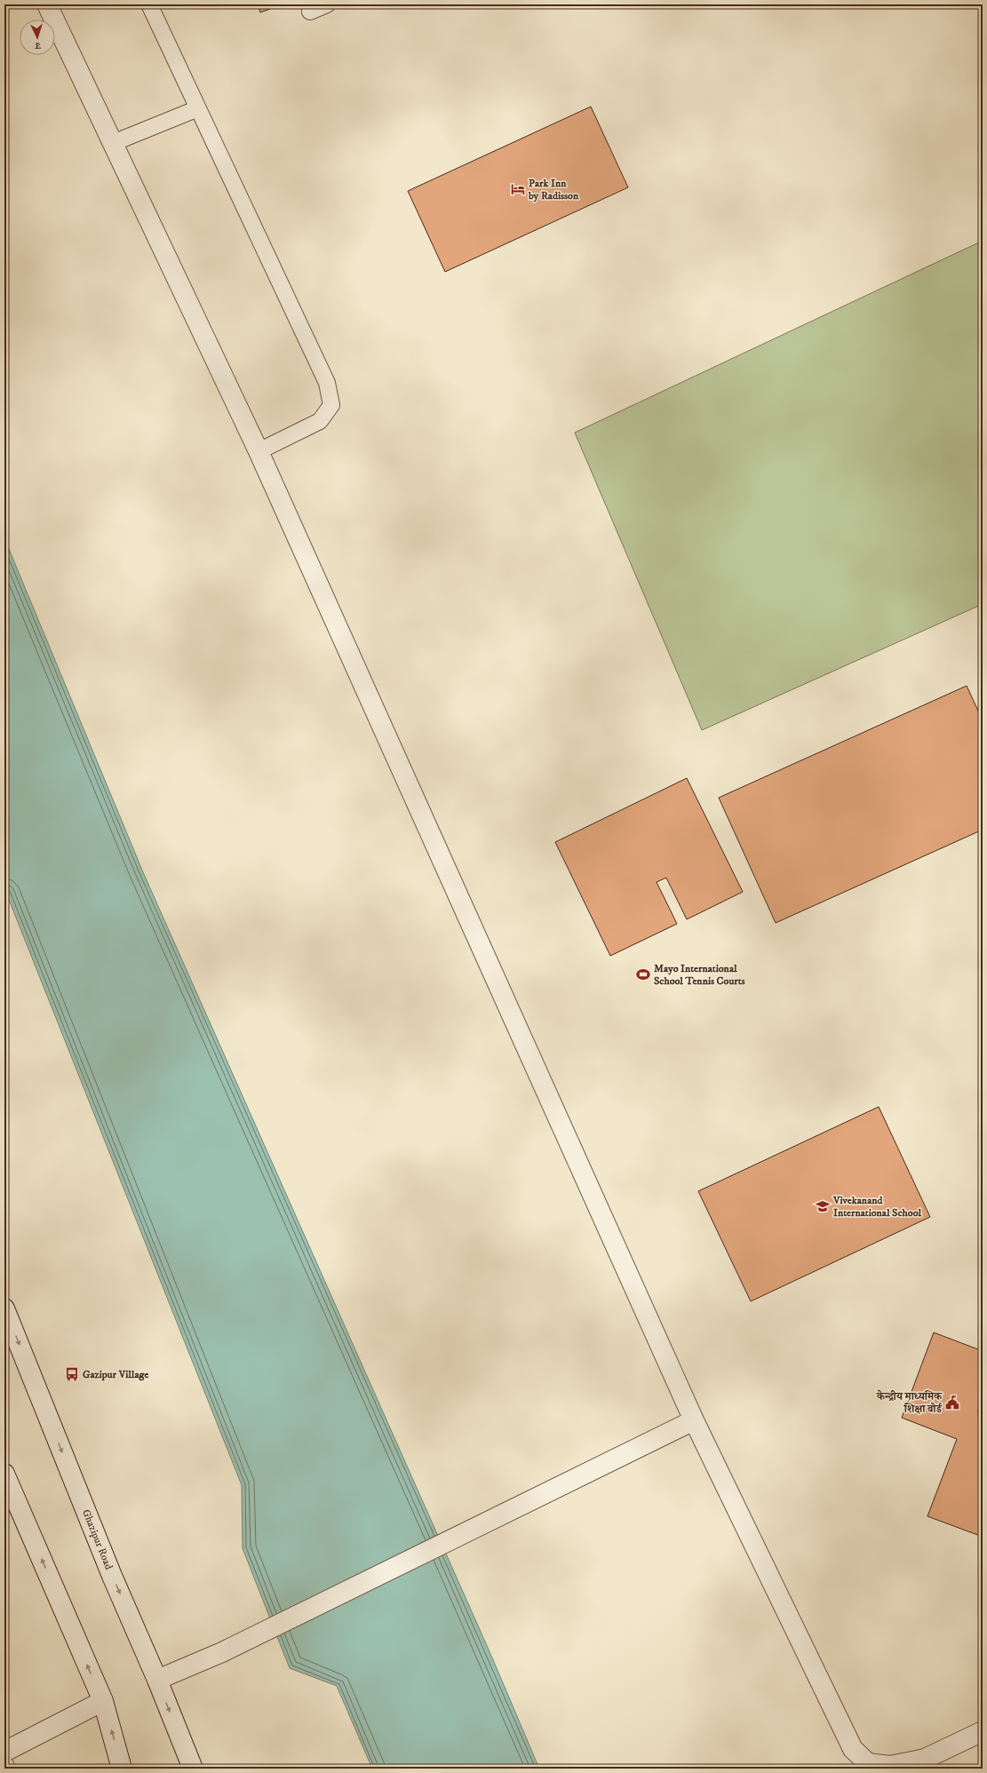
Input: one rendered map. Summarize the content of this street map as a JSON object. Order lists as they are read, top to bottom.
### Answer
{
  "streets": {
    "street": ["Ghazipur Road"]
  },
  "places": {
    "hotel": ["Park Inn by Radisson"],
    "sports": ["Mayo International School Tennis Courts"],
    "school or university": ["Vivekanand International School"],
    "bus stop": ["Gazipur Village"],
    "public building": ["केन्द्रीय माध्यमिक शिक्षा बोर्ड"]
  },
  "north": "bottom"
}
